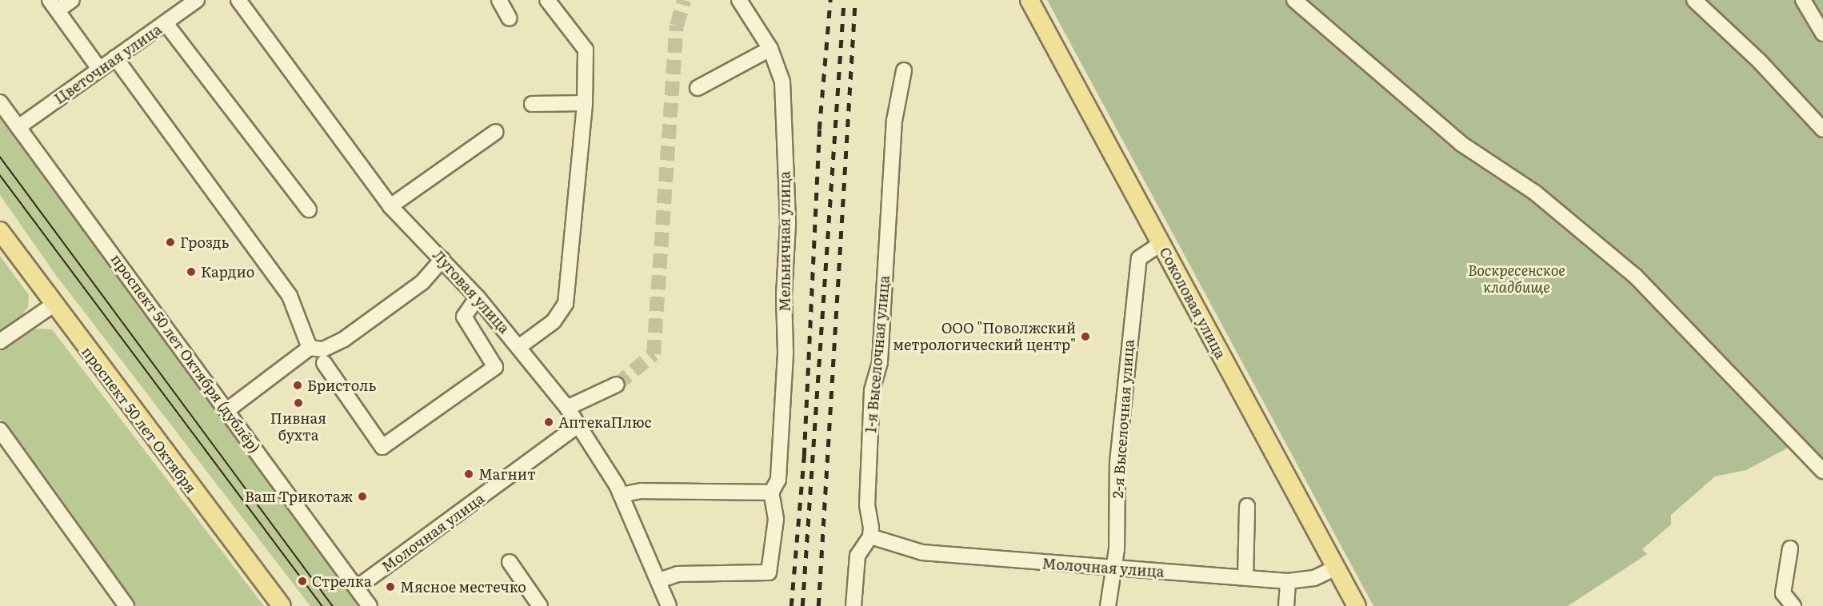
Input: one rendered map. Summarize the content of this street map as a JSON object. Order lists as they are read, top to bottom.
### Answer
{
  "streets": {
    "main road": ["Соколовая улица", "проспект 50 лет Октября"],
    "street": [
      "Цветочная улица",
      "Мельничная улица",
      "Луговая улица",
      "проспект 50 лет Октября (дублёр)",
      "1-я Выселочная улица",
      "2-я Выселочная улица",
      "Молочная улица"
    ]
  },
  "crossings": [
    ["Цветочная улица", "проспект 50 лет Октября (дублёр)"],
    ["Луговая улица", "Молочная улица"],
    ["Соколовая улица", "2-я Выселочная улица"],
    ["Соколовая улица", "Молочная улица"],
    ["проспект 50 лет Октября (дублёр)", "Молочная улица"],
    ["1-я Выселочная улица", "Молочная улица"],
    ["2-я Выселочная улица", "Молочная улица"]
  ],
  "parks": ["Воскресенское кладбище"],
  "places": [
    "Гроздь",
    "Кардио",
    "ООО \"Поволжский метрологический центр\"",
    "Бристоль",
    "Пивная бухта",
    "АптекаПлюс",
    "Магнит",
    "Ваш Трикотаж",
    "Стрелка",
    "Мясное местечко"
  ]
}
